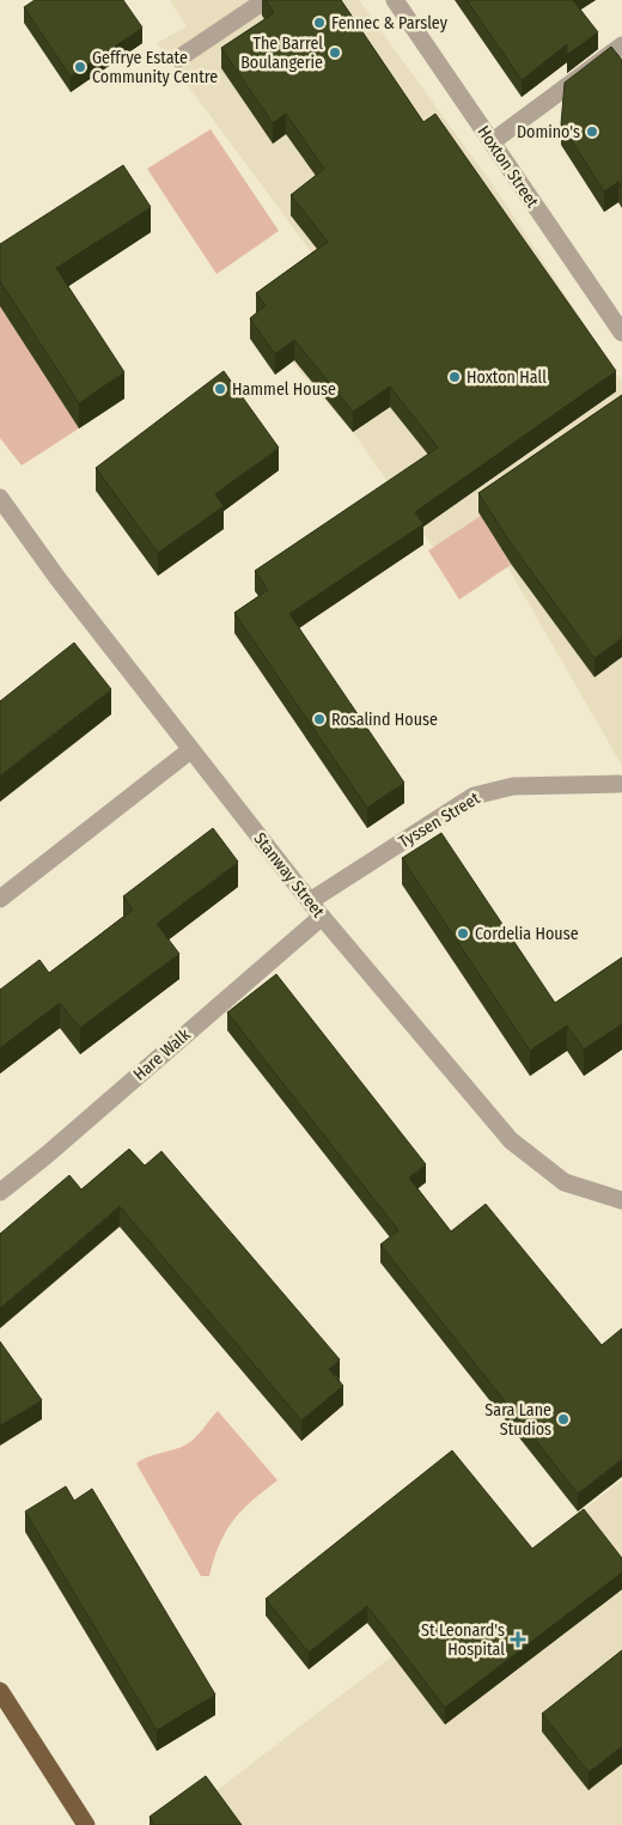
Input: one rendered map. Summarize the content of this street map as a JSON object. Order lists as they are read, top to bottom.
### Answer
{
  "streets": {
    "street": [
      "Hoxton Street",
      "Tyssen Street",
      "Stanway Street",
      "Hare Walk"
    ]
  },
  "crossings": [
    ["Tyssen Street", "Stanway Street"],
    ["Stanway Street", "Hare Walk"]
  ],
  "places": {
    "other": [
      "Fennec & Parsley",
      "The Barrel Boulangerie",
      "Geffrye Estate Community Centre",
      "Domino's",
      "Hoxton Hall",
      "Hammel House",
      "Rosalind House",
      "Cordelia House",
      "Sara Lane Studios"
    ],
    "health": ["St Leonard's Hospital"]
  }
}
